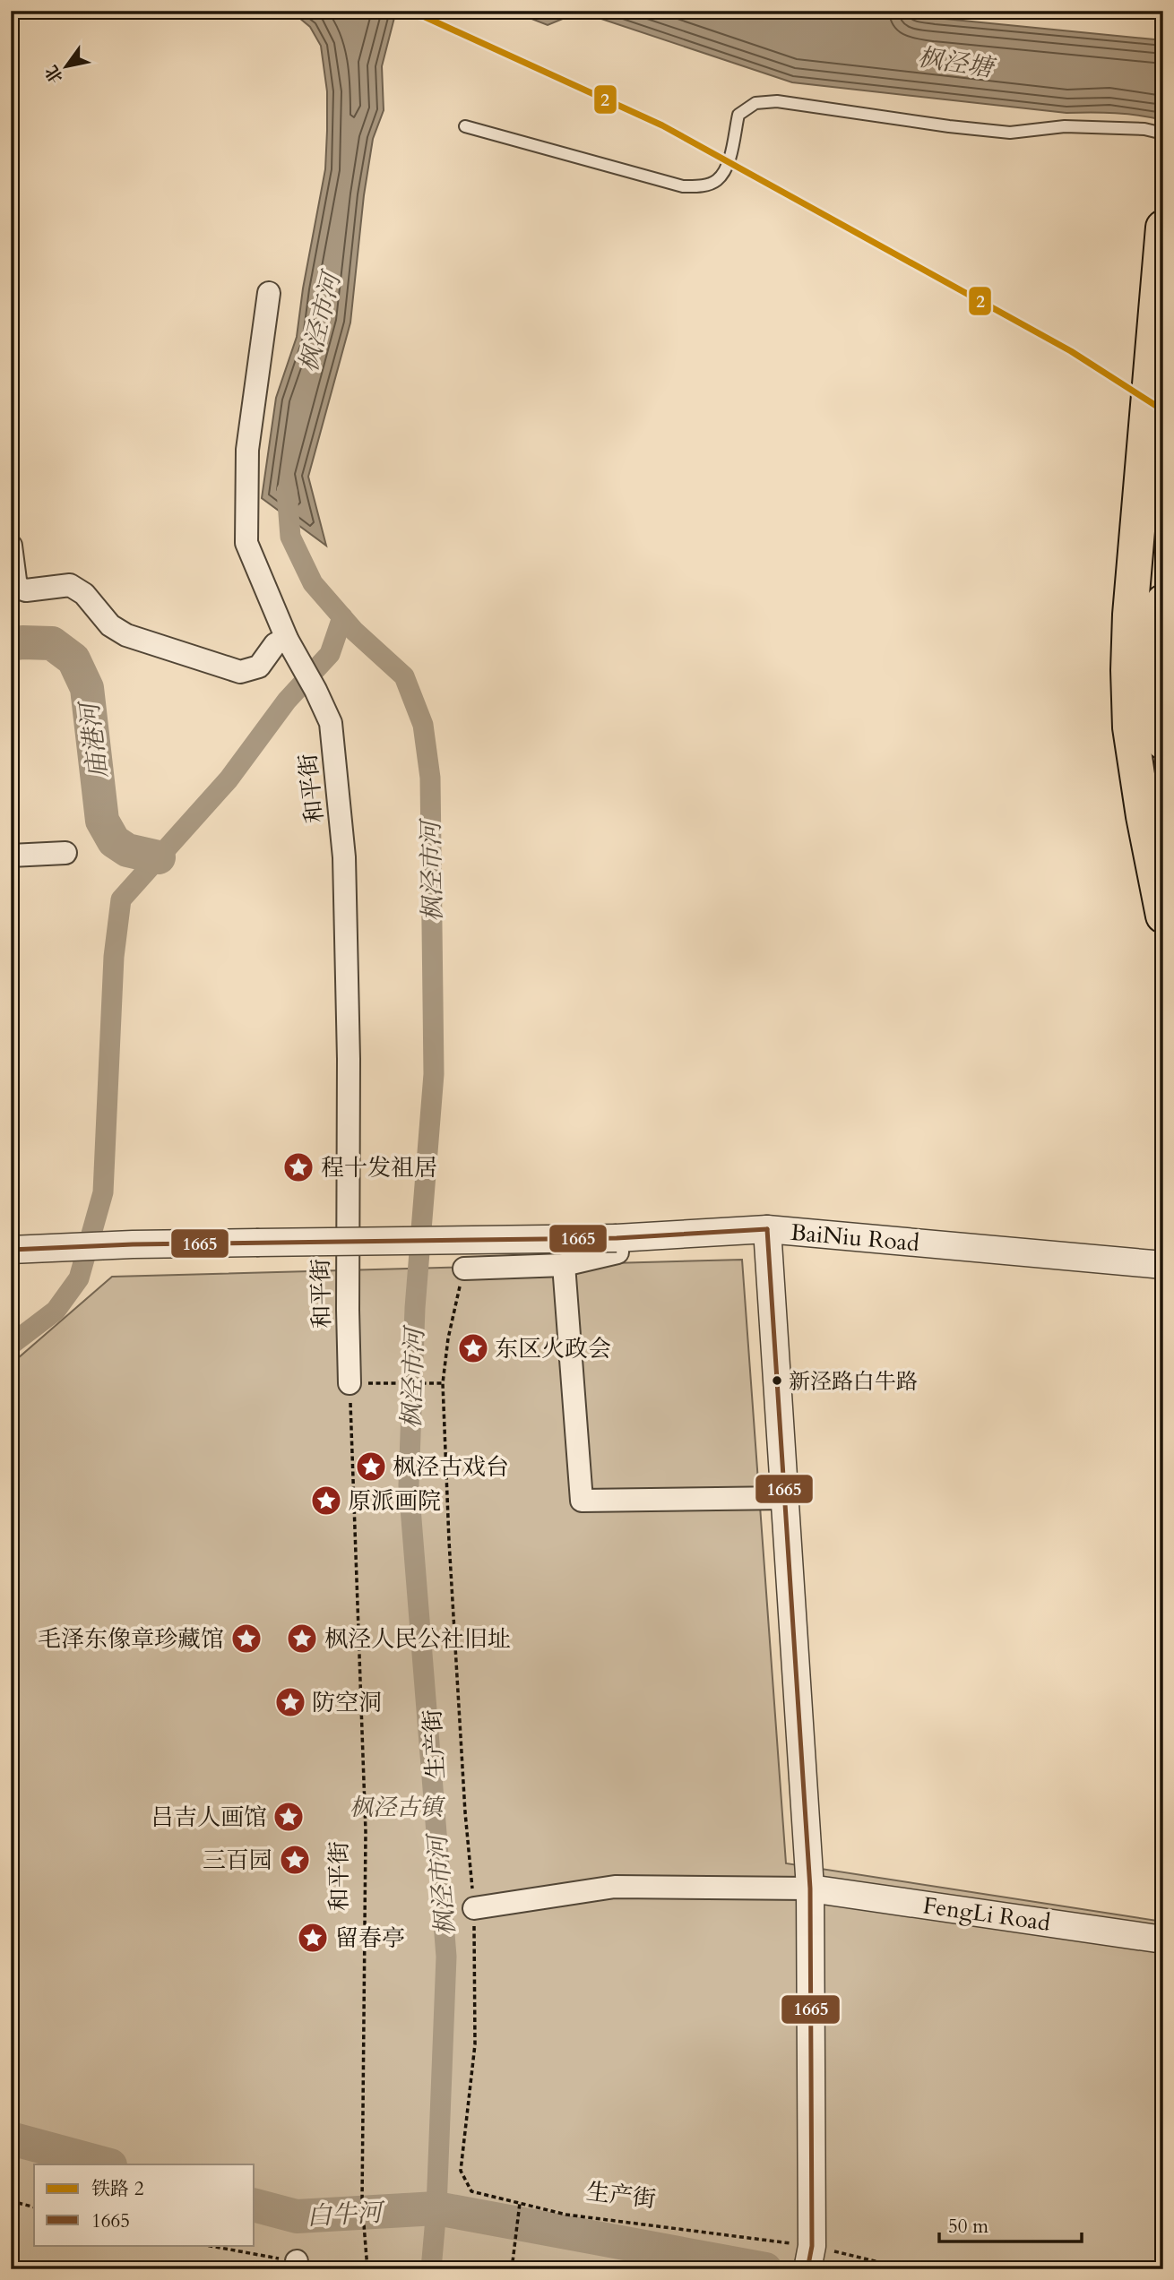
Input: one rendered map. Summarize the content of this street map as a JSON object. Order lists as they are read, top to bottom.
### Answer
{
  "streets": {
    "street": ["和平街", "BaiNiu Road", "FengLi Road"],
    "path": ["生产街"]
  },
  "water": [
    "枫泾塘",
    "枫泾市河",
    "庙港河",
    "白牛河"
  ],
  "parks": ["枫泾古镇"],
  "places": {
    "place": [
      "程十发祖居",
      "东区火政会",
      "枫泾古戏台",
      "原派画院",
      "毛泽东像章珍藏馆",
      "枫泾人民公社旧址",
      "防空洞",
      "吕吉人画馆",
      "三百园",
      "留春亭"
    ],
    "other": ["新泾路白牛路"]
  },
  "lines": ["rail line 2", "transit line 1665"],
  "legend": ["铁路 2", "1665"],
  "scale_bar": "50 m",
  "north": "bottom left"
}
